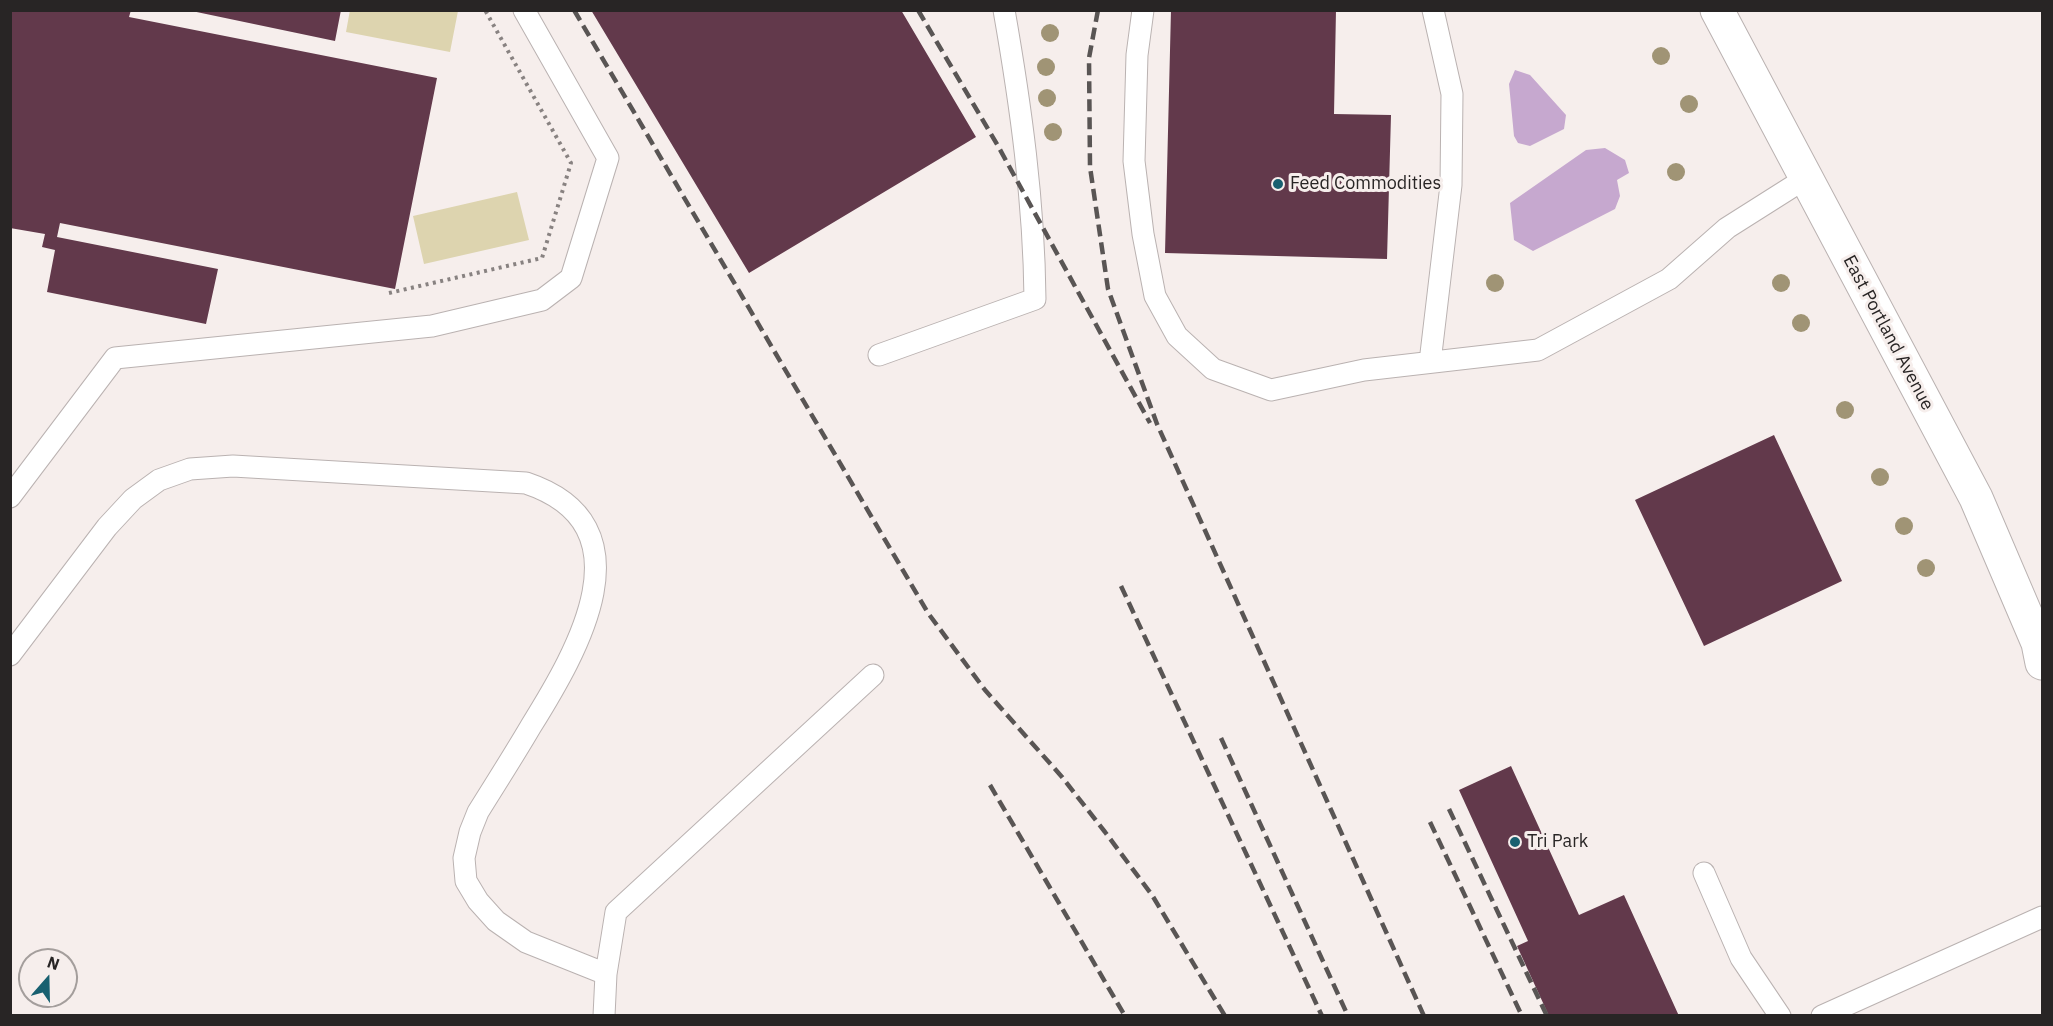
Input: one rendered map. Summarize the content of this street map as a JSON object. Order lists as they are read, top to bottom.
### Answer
{
  "streets": {
    "street": ["East Portland Avenue"]
  },
  "places": ["Feed Commodities", "Tri Park"],
  "north": "top"
}
